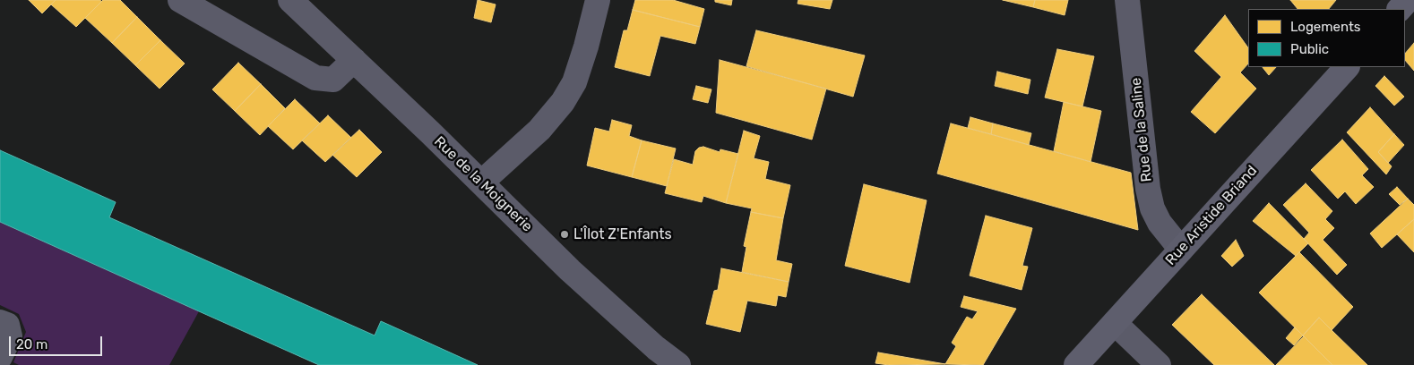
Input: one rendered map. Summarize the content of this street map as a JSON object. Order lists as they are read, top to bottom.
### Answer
{
  "streets": {
    "main road": ["Rue Aristide Briand"],
    "street": ["Rue de la Saline", "Rue de la Moignerie"]
  },
  "crossings": [
    ["Rue de la Saline", "Rue Aristide Briand"]
  ],
  "places": ["L'Îlot Z'Enfants"],
  "legend": ["Logements", "Public"],
  "scale_bar": "20 m"
}
